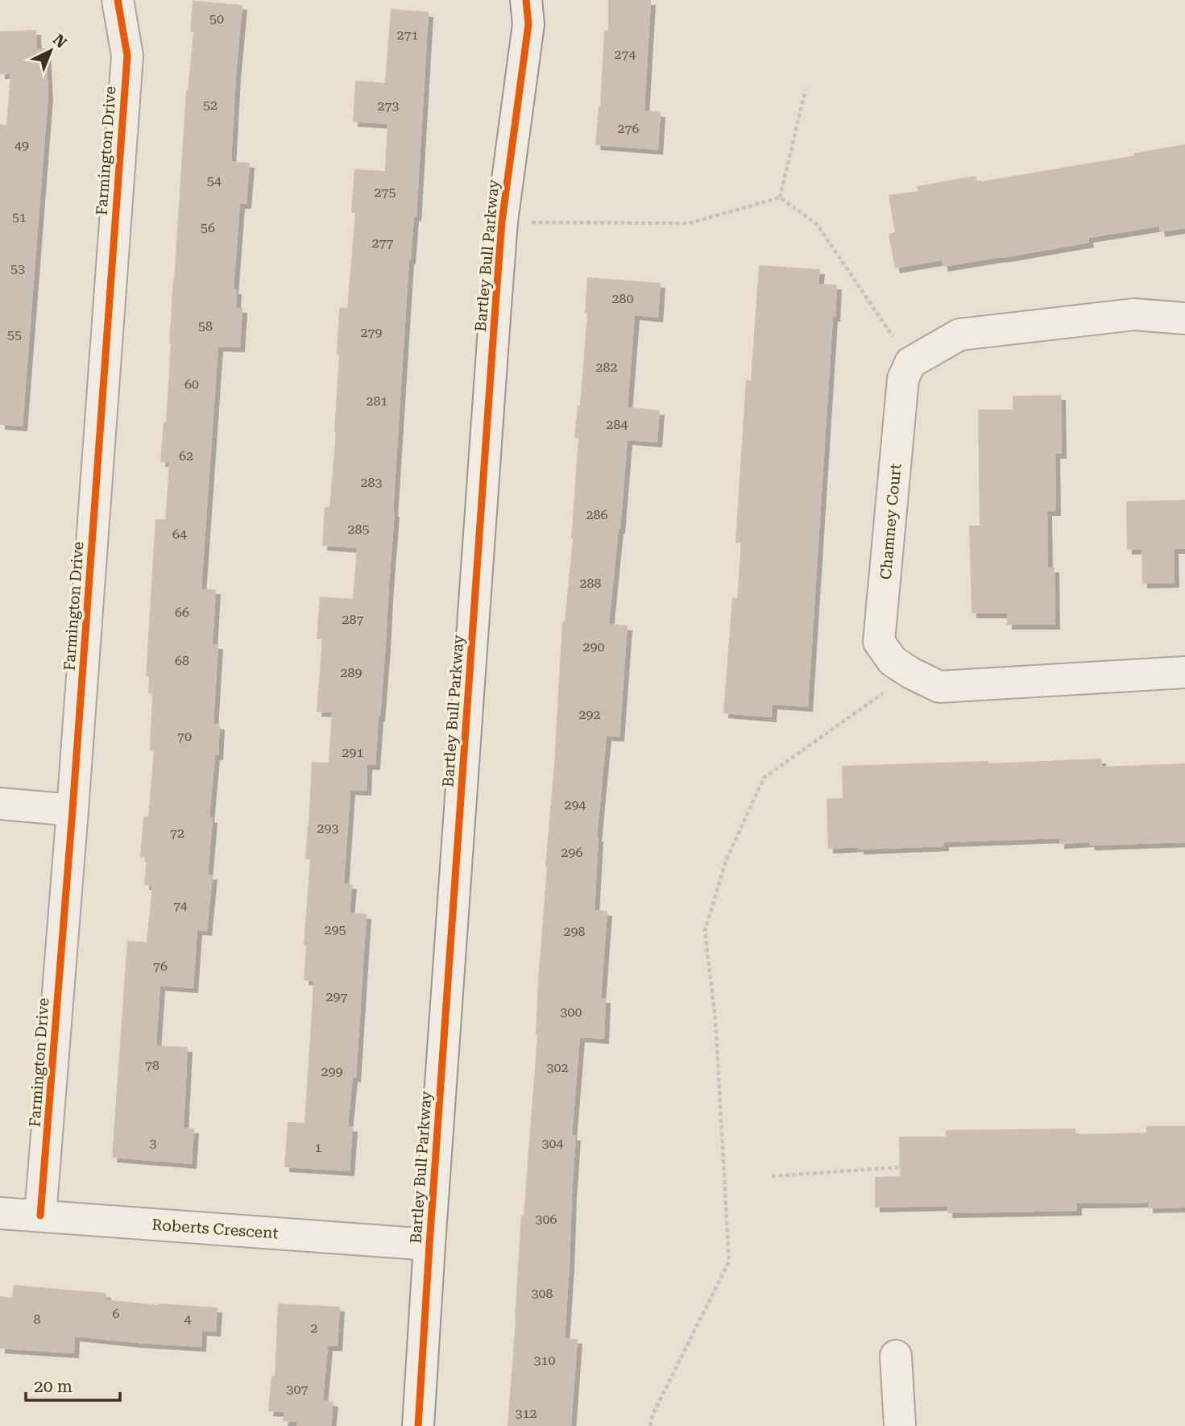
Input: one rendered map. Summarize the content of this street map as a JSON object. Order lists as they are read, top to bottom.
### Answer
{
  "streets": {
    "street": [
      "Farmington Drive",
      "Bartley Bull Parkway",
      "Chamney Court",
      "Roberts Crescent"
    ]
  },
  "crossings": [
    ["Farmington Drive", "Roberts Crescent"],
    ["Bartley Bull Parkway", "Roberts Crescent"]
  ],
  "house_numbers": [
    "50",
    "271",
    "274",
    "52",
    "273",
    "276",
    "49",
    "54",
    "275",
    "51",
    "56",
    "277",
    "53",
    "280",
    "58",
    "279",
    "55",
    "282",
    "60",
    "281",
    "284",
    "62",
    "283",
    "286",
    "285",
    "64",
    "288",
    "66",
    "287",
    "290",
    "68",
    "289",
    "292",
    "70",
    "291",
    "294",
    "293",
    "72",
    "296",
    "74",
    "295",
    "298",
    "76",
    "297",
    "300",
    "78",
    "302",
    "299",
    "3",
    "304",
    "1",
    "306",
    "308",
    "6",
    "8",
    "4",
    "2",
    "310",
    "307",
    "312"
  ],
  "scale_bar": "20 m",
  "north": "top right"
}
